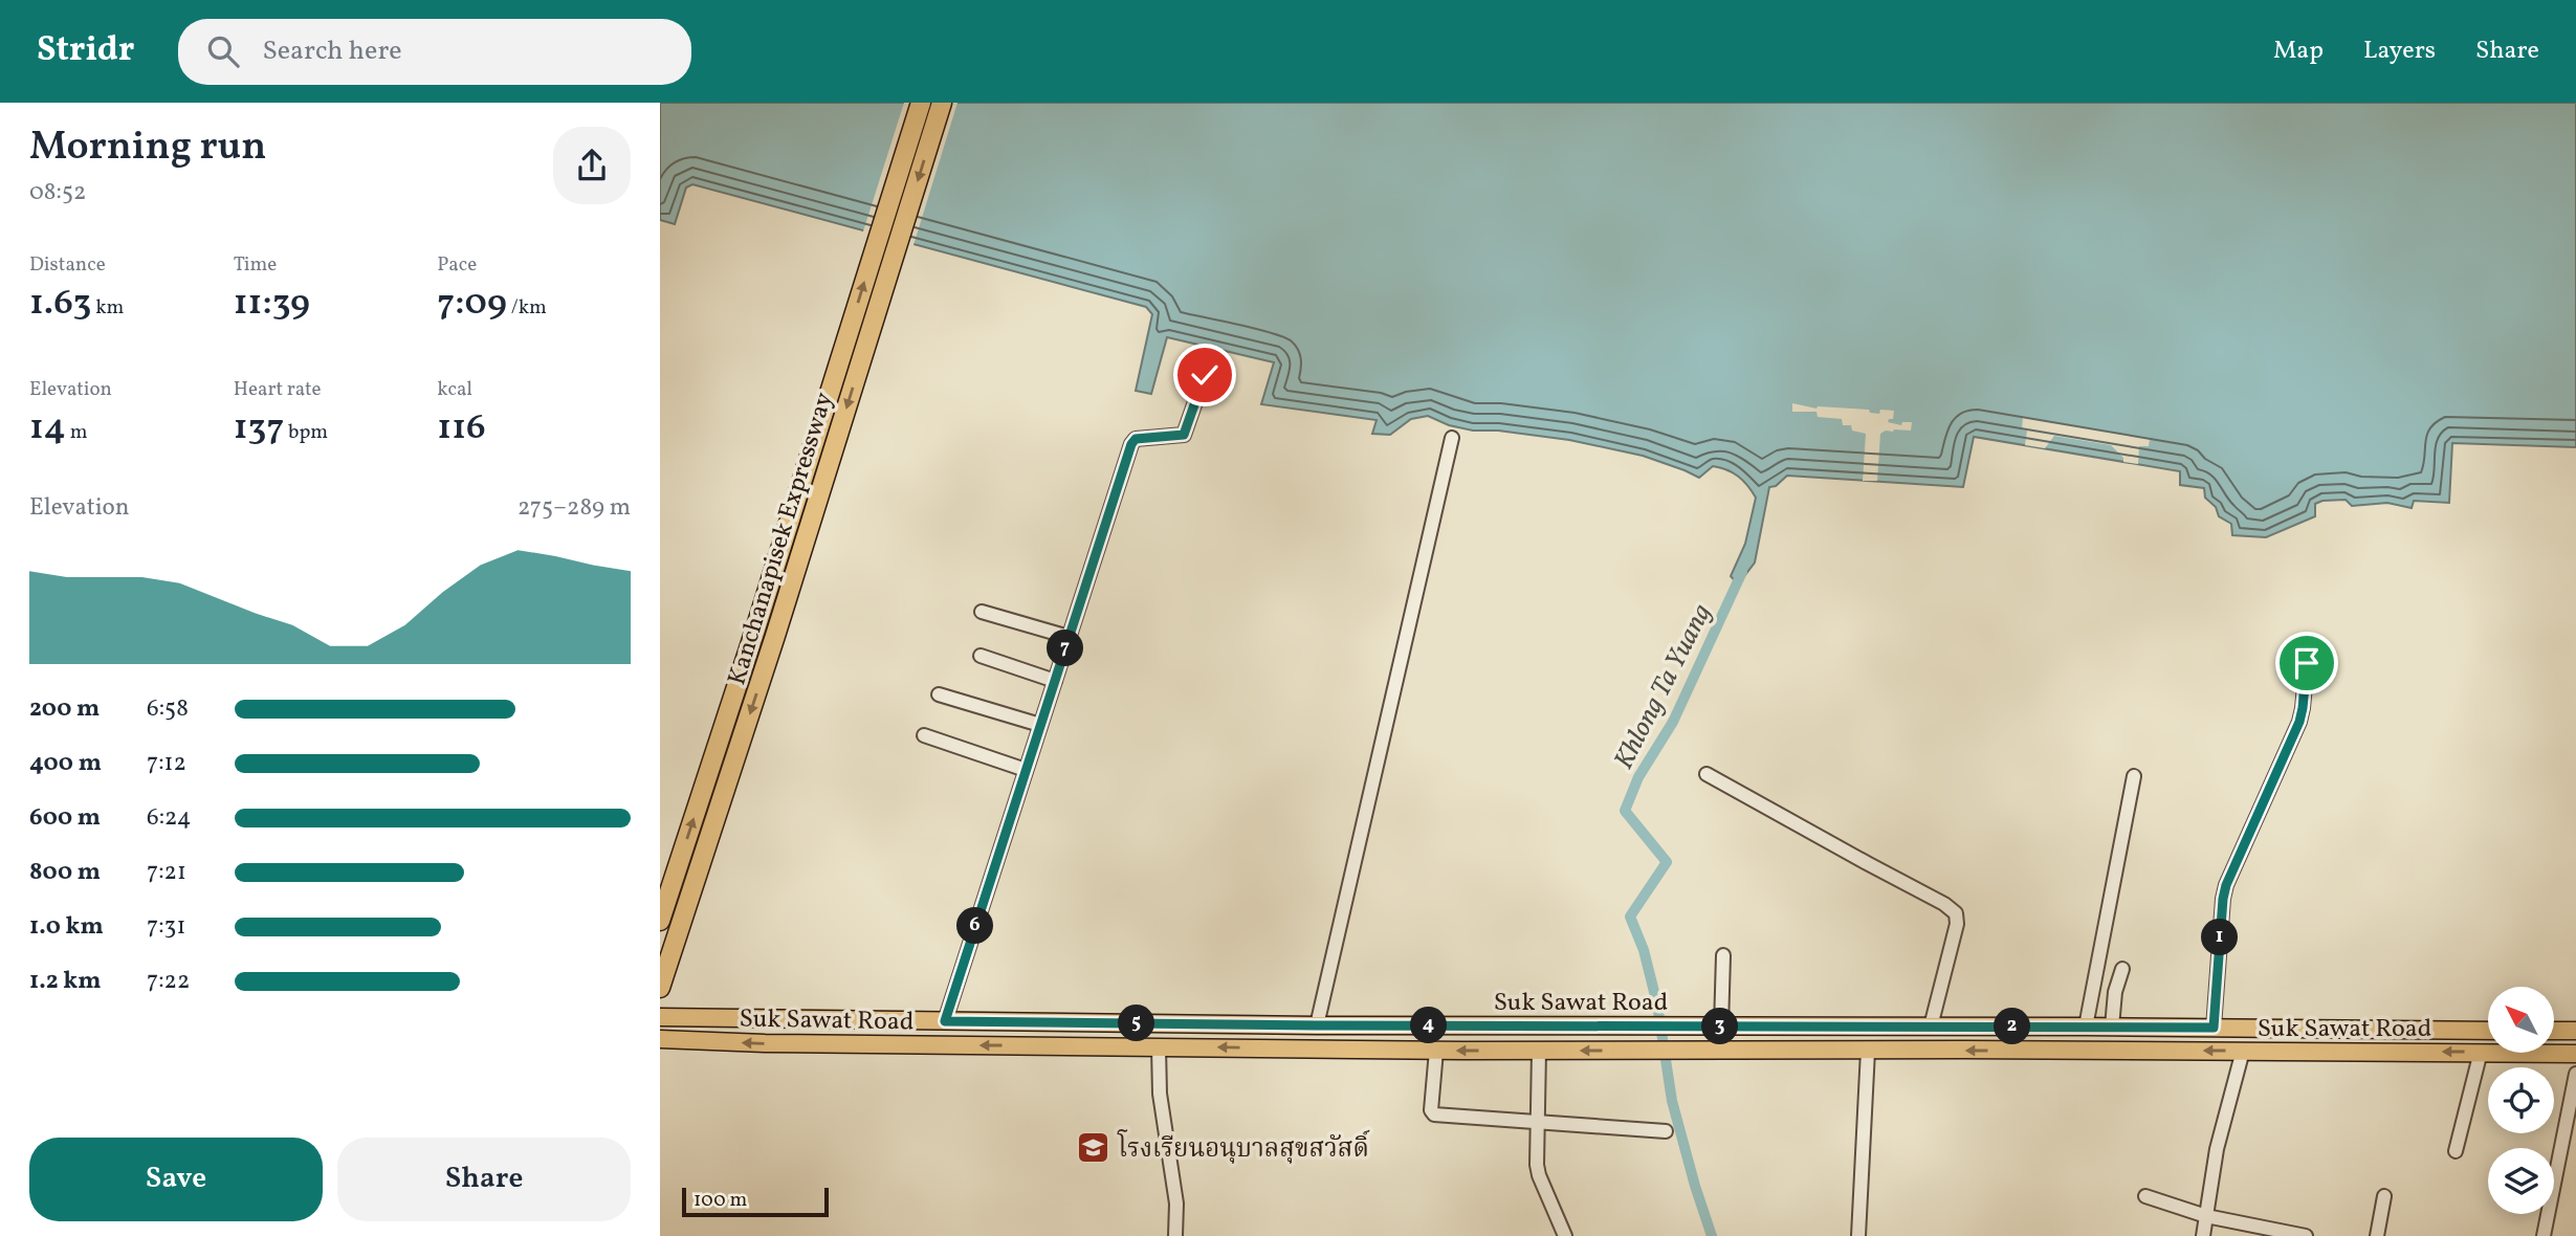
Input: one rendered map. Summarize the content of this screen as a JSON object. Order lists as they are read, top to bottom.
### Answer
{
  "streets": {
    "highway": ["Kanchanapisek Expressway"],
    "main road": ["Suk Sawat Road"]
  },
  "water": ["Khlong Ta Yuang"],
  "places": {
    "school or university": ["โรงเรียนอนุบาลสุขสวัสดิ์"]
  },
  "scale_bar": "100 m",
  "north": "top left",
  "page": {
    "header": "Stridr",
    "search": "Search here",
    "nav": ["Map", "Layers", "Share"],
    "heading": ["Morning run", "08:52"],
    "stats": [
      ["Distance", "1.63 km"],
      ["Time", "11:39"],
      ["Pace", "7:09 /km"],
      ["Elevation", "14 m"],
      ["Heart rate", "137 bpm"],
      ["kcal", "116"]
    ],
    "chart": ["Elevation", "275–289 m"],
    "pins": [
      "7",
      "6",
      "1",
      "5",
      "4",
      "2",
      "3"
    ],
    "list": [
      {
        "name": "200 m",
        "note": "6:58"
      },
      {
        "name": "400 m",
        "note": "7:12"
      },
      {
        "name": "600 m",
        "note": "6:24"
      },
      {
        "name": "800 m",
        "note": "7:21"
      },
      {
        "name": "1.0 km",
        "note": "7:31"
      },
      {
        "name": "1.2 km",
        "note": "7:22"
      }
    ],
    "buttons": ["Save", "Share"],
    "scale": "100 m"
  }
}
